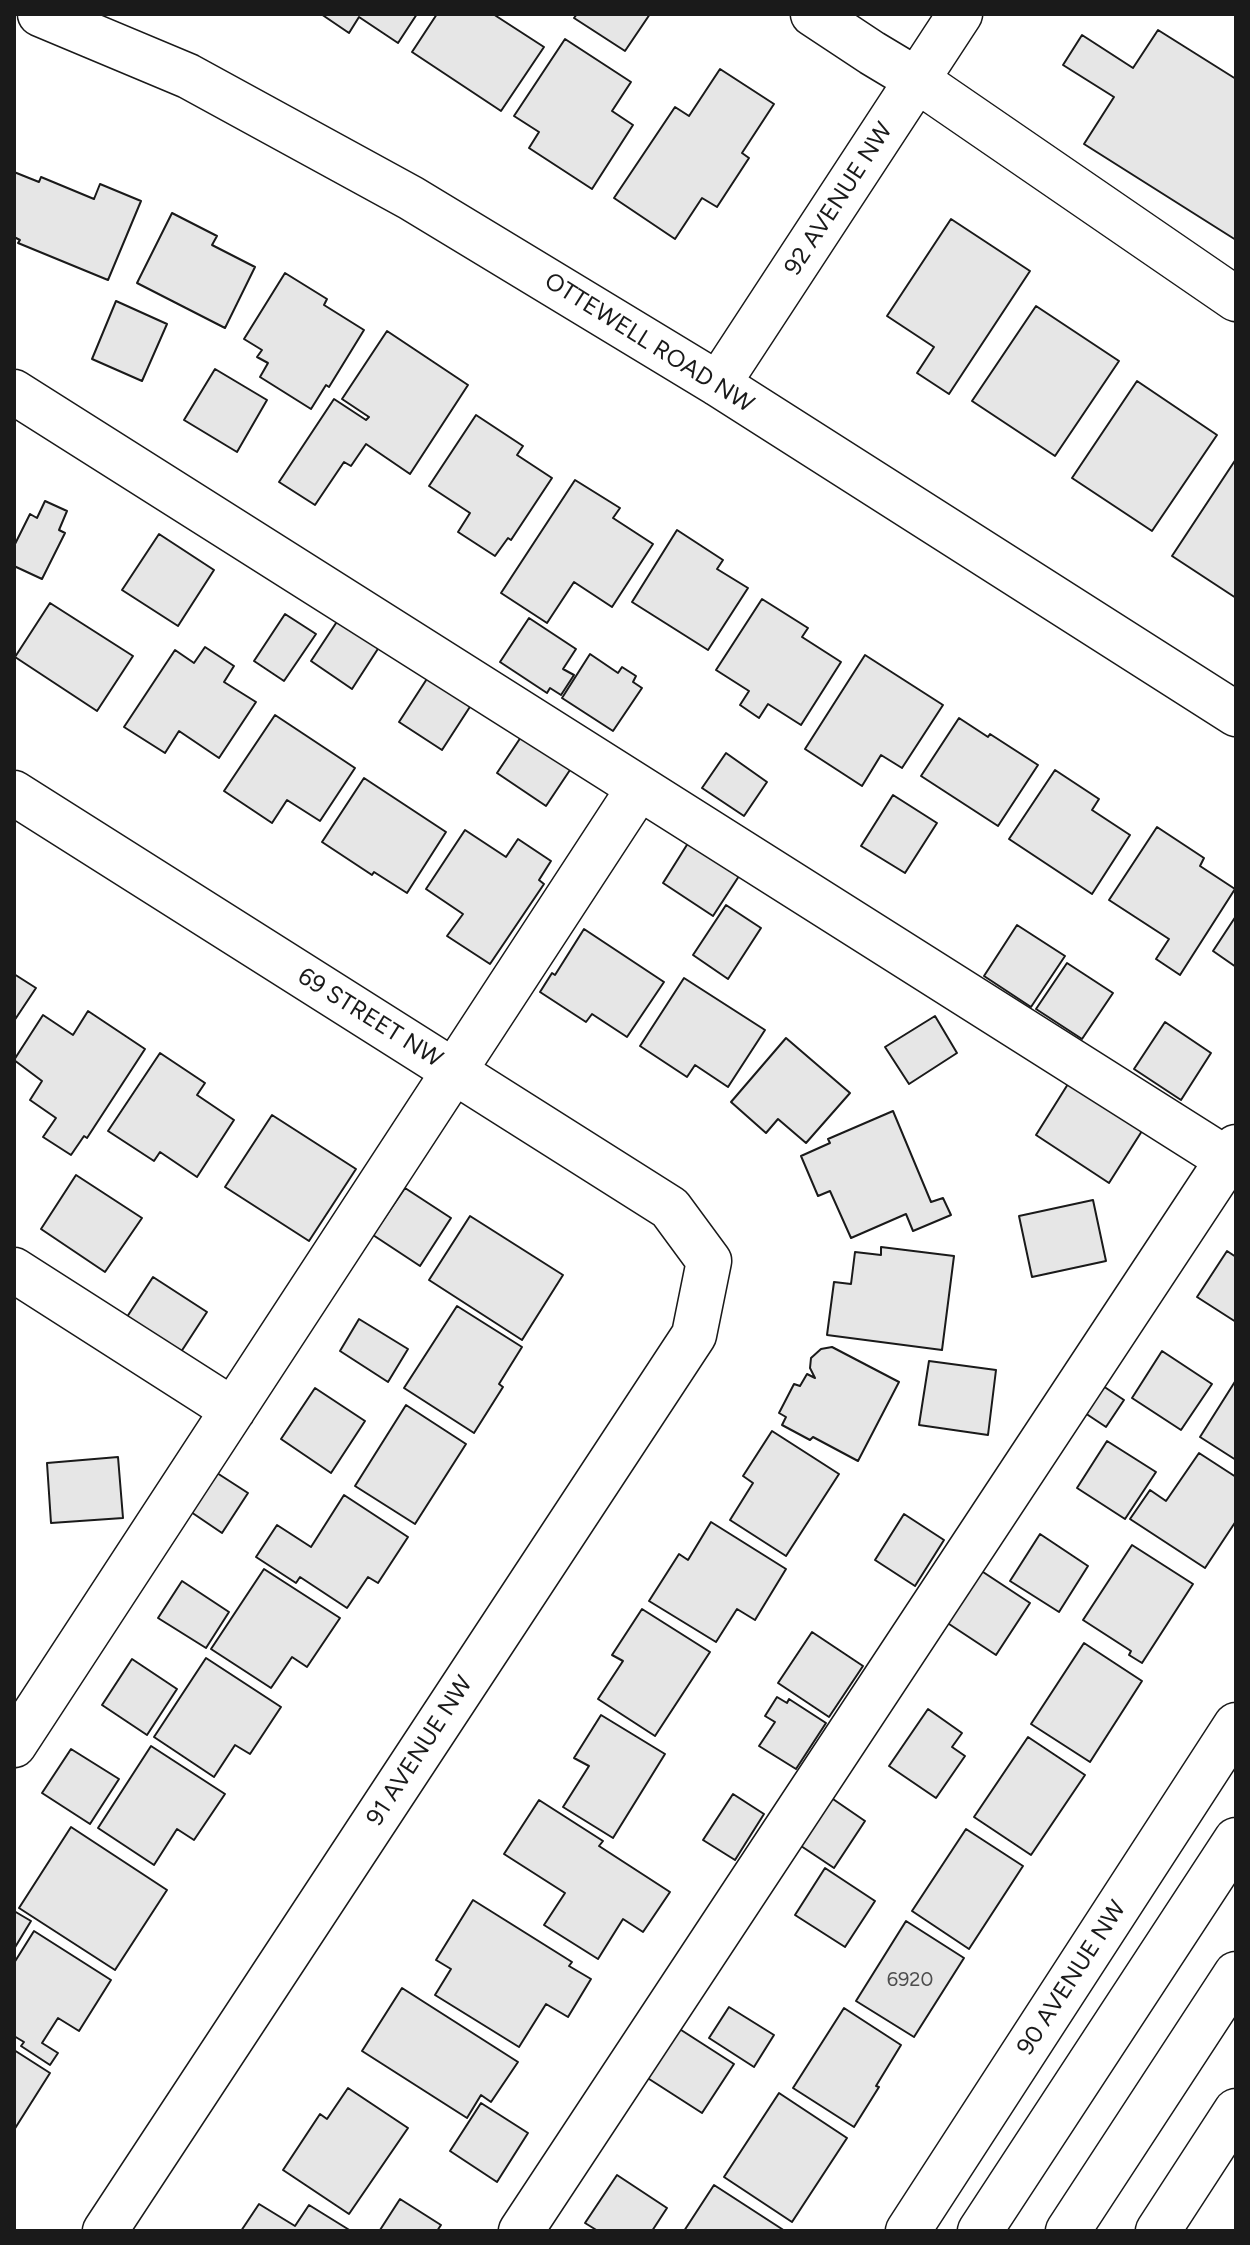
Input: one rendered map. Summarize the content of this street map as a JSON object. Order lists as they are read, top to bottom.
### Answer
{
  "streets": {
    "street": [
      "92 AVENUE NW",
      "OTTEWELL ROAD NW",
      "69 STREET NW",
      "91 AVENUE NW",
      "90 AVENUE NW"
    ]
  },
  "crossings": [
    ["92 AVENUE NW", "OTTEWELL ROAD NW"],
    ["69 STREET NW", "91 AVENUE NW"]
  ],
  "house_numbers": ["6920"]
}
